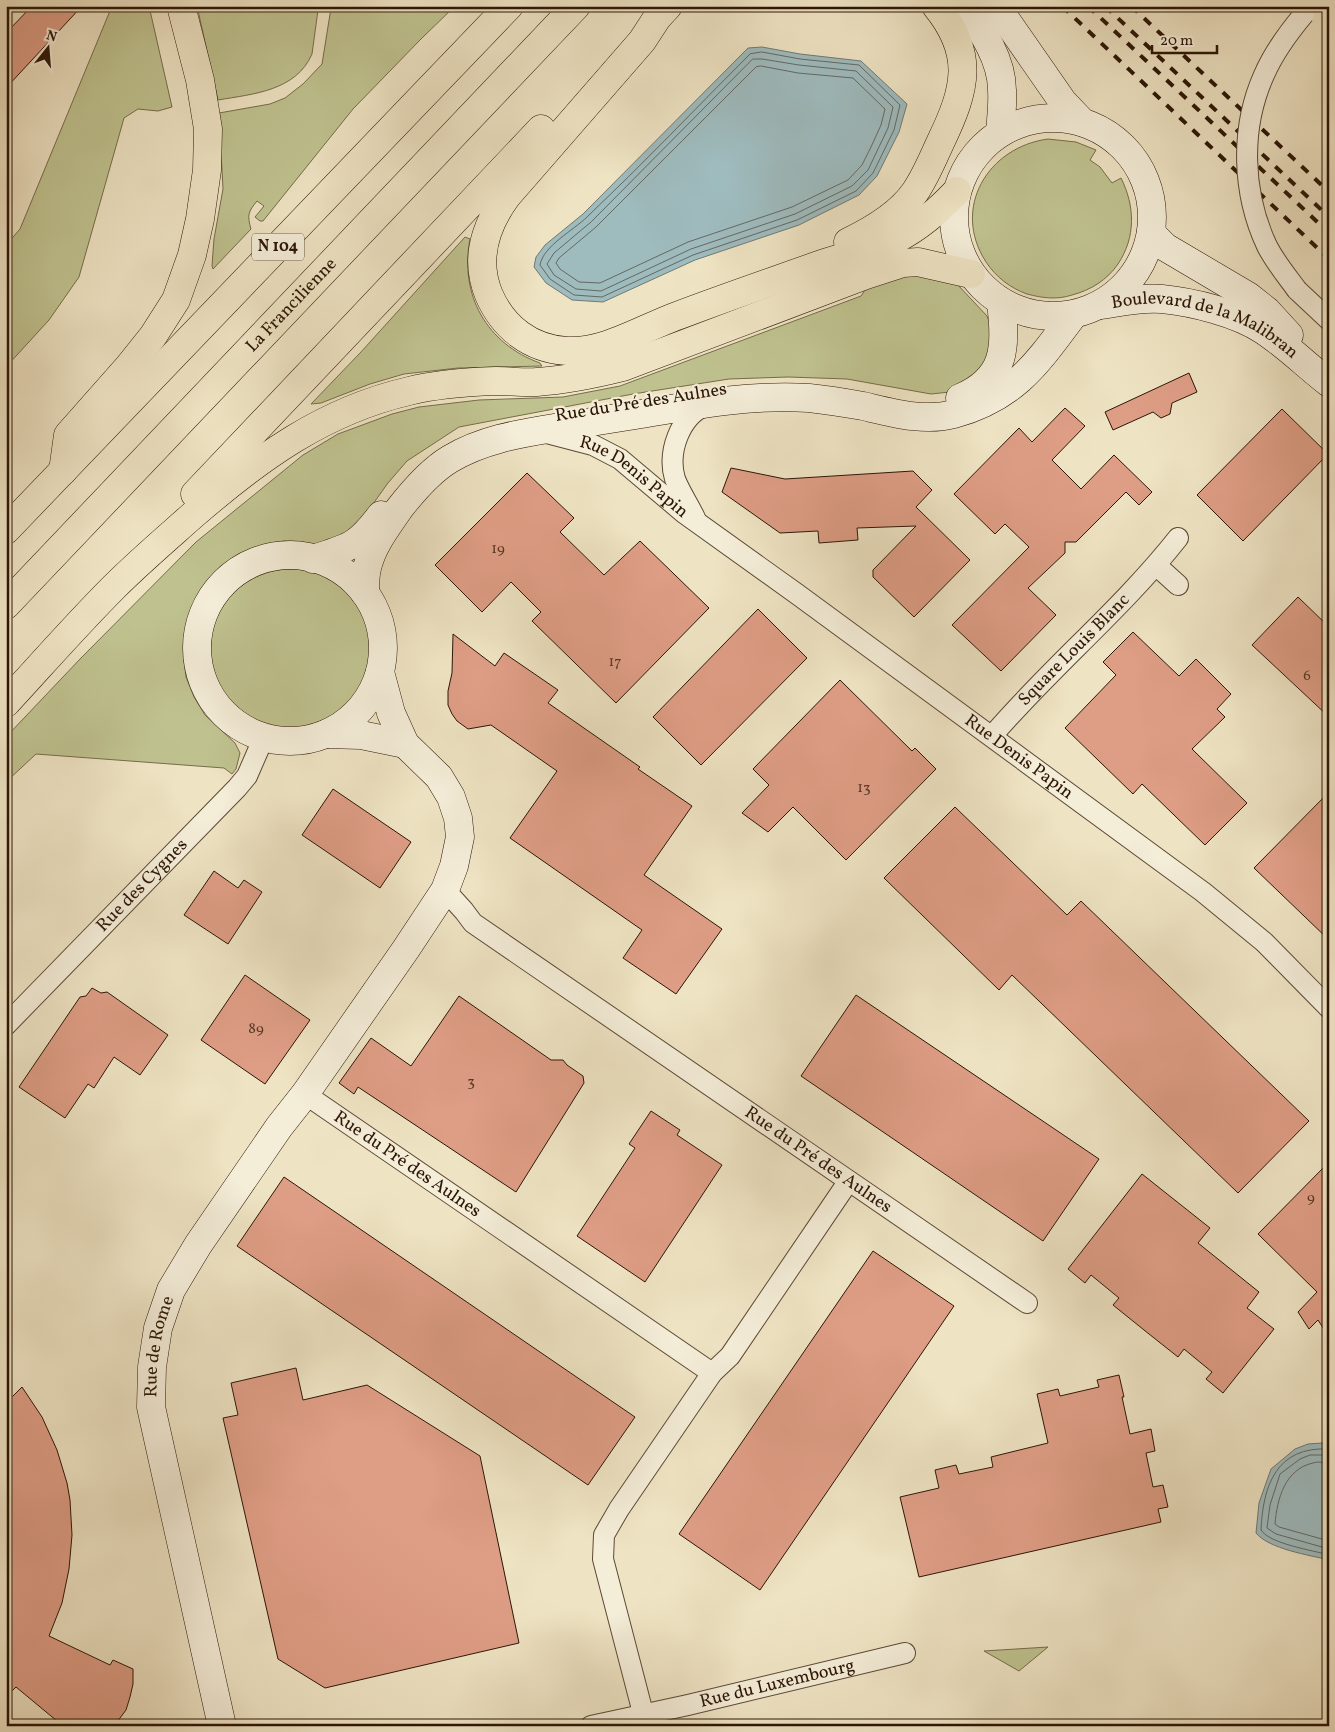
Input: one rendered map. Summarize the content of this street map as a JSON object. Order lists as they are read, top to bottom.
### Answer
{
  "streets": {
    "highway": ["N 104", "La Francilienne"],
    "street": [
      "Boulevard de la Malibran",
      "Rue du Pré des Aulnes",
      "Rue Denis Papin",
      "Square Louis Blanc",
      "Rue des Cygnes",
      "Rue de Rome",
      "Rue du Luxembourg"
    ]
  },
  "crossings": [
    ["Rue du Pré des Aulnes", "Rue Denis Papin"],
    ["Rue du Pré des Aulnes", "Rue de Rome"],
    ["Rue Denis Papin", "Square Louis Blanc"]
  ],
  "house_numbers": [
    "19",
    "17",
    "6",
    "13",
    "89",
    "3",
    "9"
  ],
  "scale_bar": "20 m",
  "north": "top"
}
